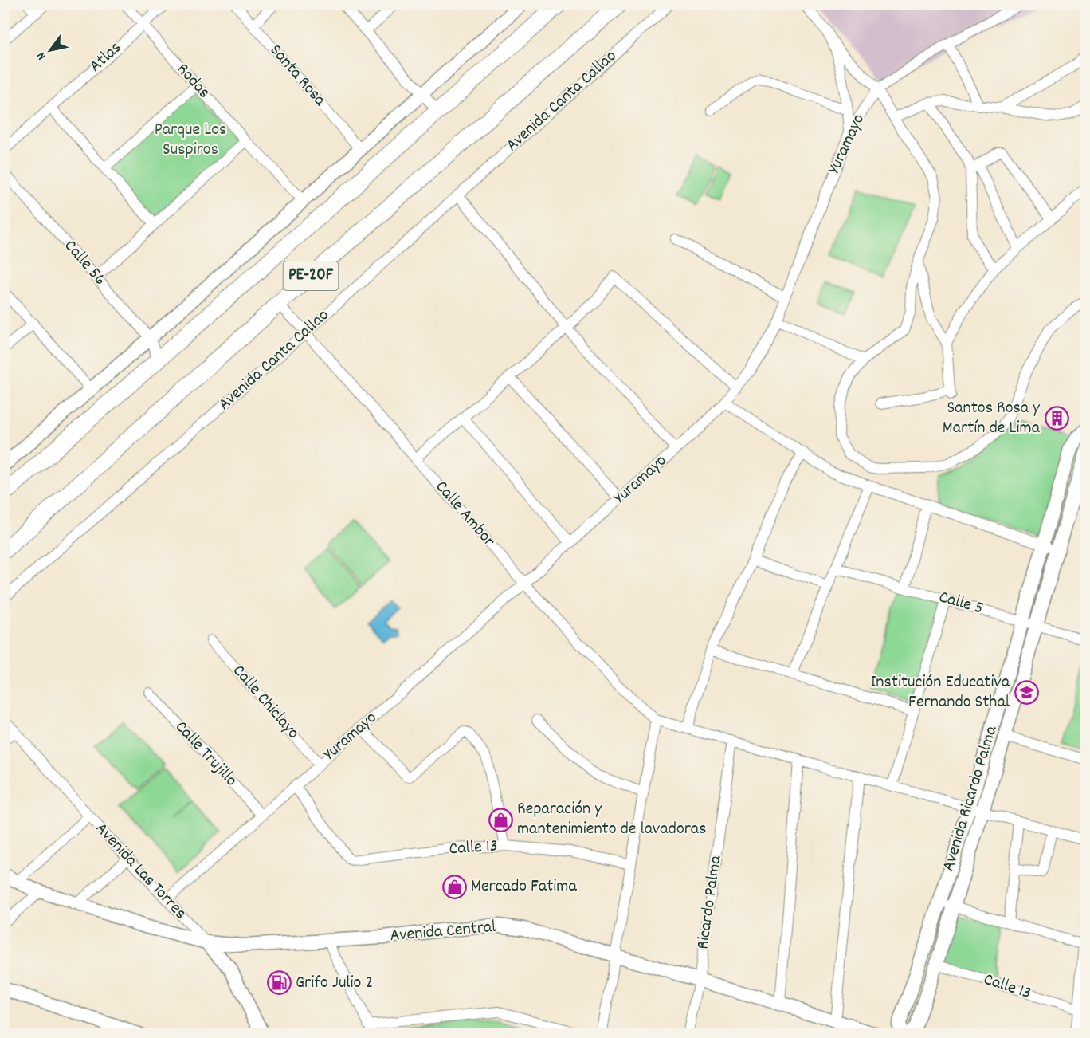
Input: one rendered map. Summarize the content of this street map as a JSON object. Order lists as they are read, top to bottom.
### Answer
{
  "streets": {
    "main road": ["Avenida Canta Callao", "PE-20F"],
    "street": [
      "Atlas",
      "Santa Rosa",
      "Rodas",
      "Yuramayo",
      "Calle 56",
      "Calle Ambor",
      "Calle 5",
      "Calle Chiclayo",
      "Calle Trujillo",
      "Avenida Ricardo Palma",
      "Calle 13",
      "Avenida Las Torres",
      "Ricardo Palma",
      "Avenida Central"
    ]
  },
  "crossings": [
    ["Atlas", "Rodas"],
    ["Avenida Canta Callao", "Calle Ambor"],
    ["Yuramayo", "Calle Ambor"],
    ["Yuramayo", "Calle Chiclayo"],
    ["Yuramayo", "Calle Trujillo"],
    ["Yuramayo", "Calle 13"],
    ["Yuramayo", "Avenida Las Torres"],
    ["Calle 56", "PE-20F"],
    ["Calle 5", "Avenida Ricardo Palma"],
    ["Avenida Ricardo Palma", "Calle 13"],
    ["Avenida Las Torres", "Avenida Central"],
    ["Ricardo Palma", "Avenida Central"]
  ],
  "parks": ["Parque Los Suspiros"],
  "places": {
    "building": ["Santos Rosa y Martín de Lima"],
    "school or university": ["Institución Educativa Fernando Sthal"],
    "shop": ["Reparación y mantenimiento de lavadoras", "Mercado Fatima"],
    "fuel station": ["Grifo Julio 2"]
  },
  "north": "bottom left"
}
